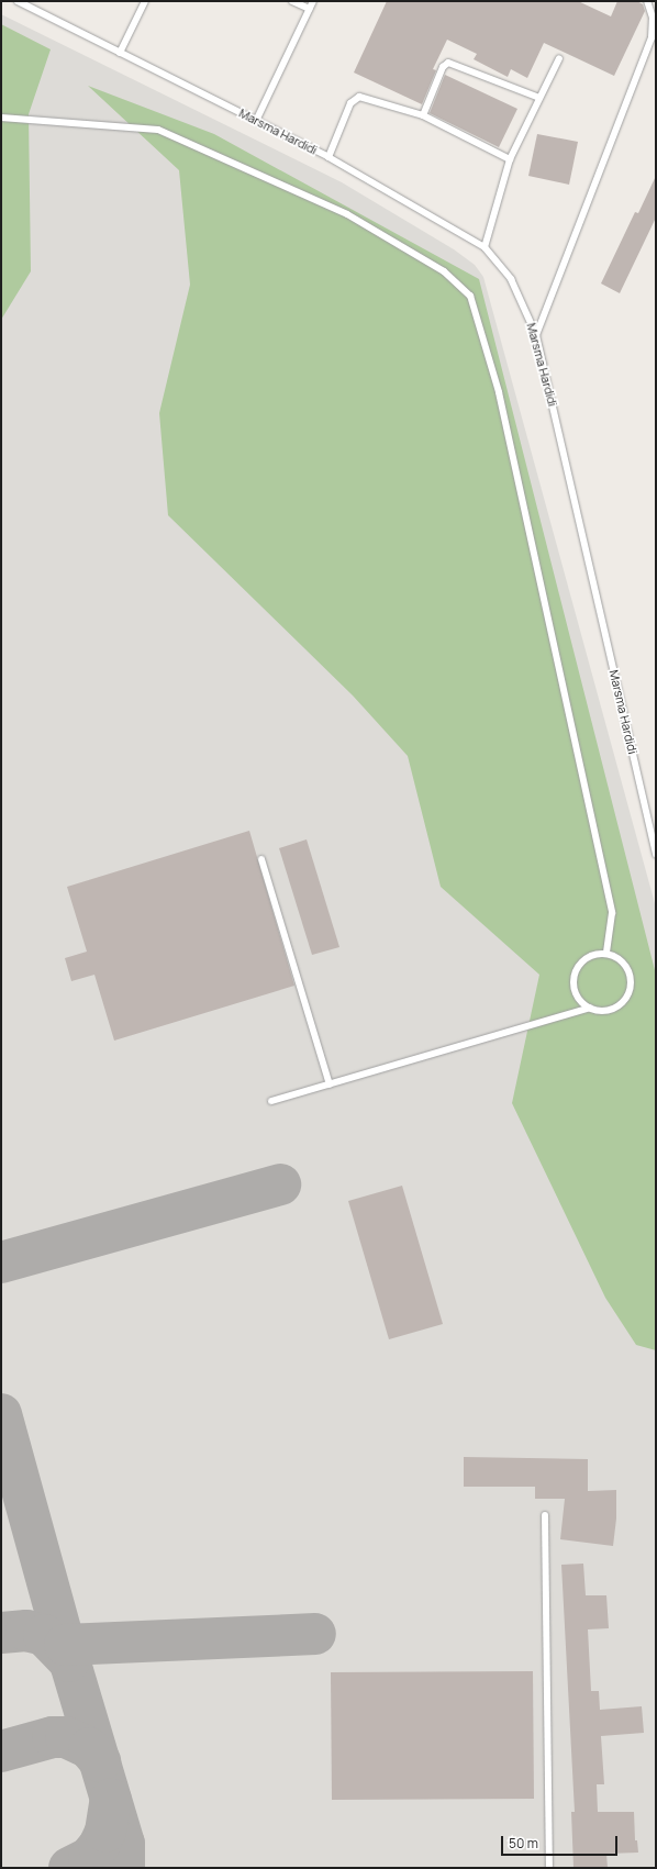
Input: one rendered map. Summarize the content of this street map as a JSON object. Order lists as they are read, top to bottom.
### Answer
{
  "streets": {
    "lane": ["Marsma Hardidi"]
  },
  "scale_bar": "50 m"
}
